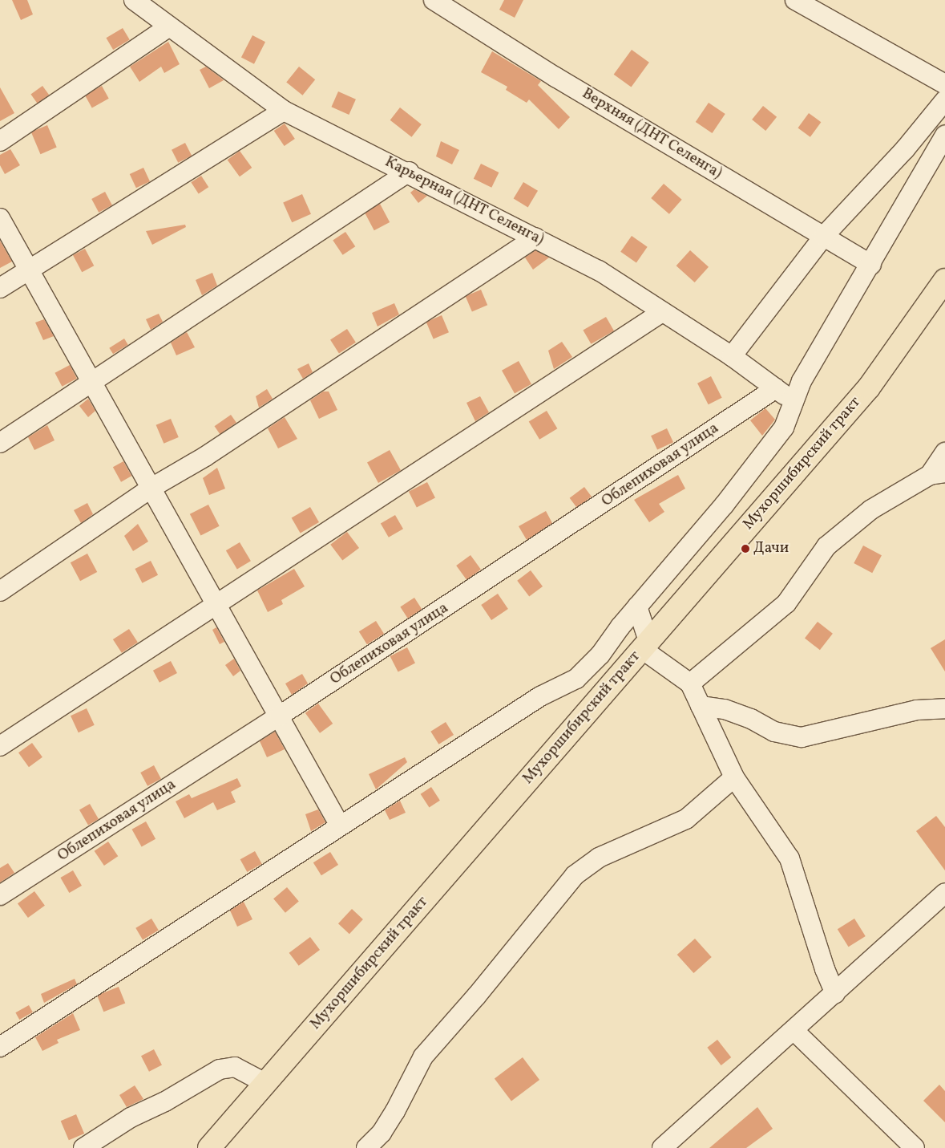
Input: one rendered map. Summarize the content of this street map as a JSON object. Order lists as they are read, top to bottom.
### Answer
{
  "streets": {
    "main road": ["Мухоршибирский тракт"],
    "street": ["Верхняя (ДНТ Селенга)", "Карьерная (ДНТ Селенга)", "Облепиховая улица"]
  },
  "crossings": [
    ["Карьерная (ДНТ Селенга)", "Облепиховая улица"]
  ],
  "places": ["Дачи"]
}
